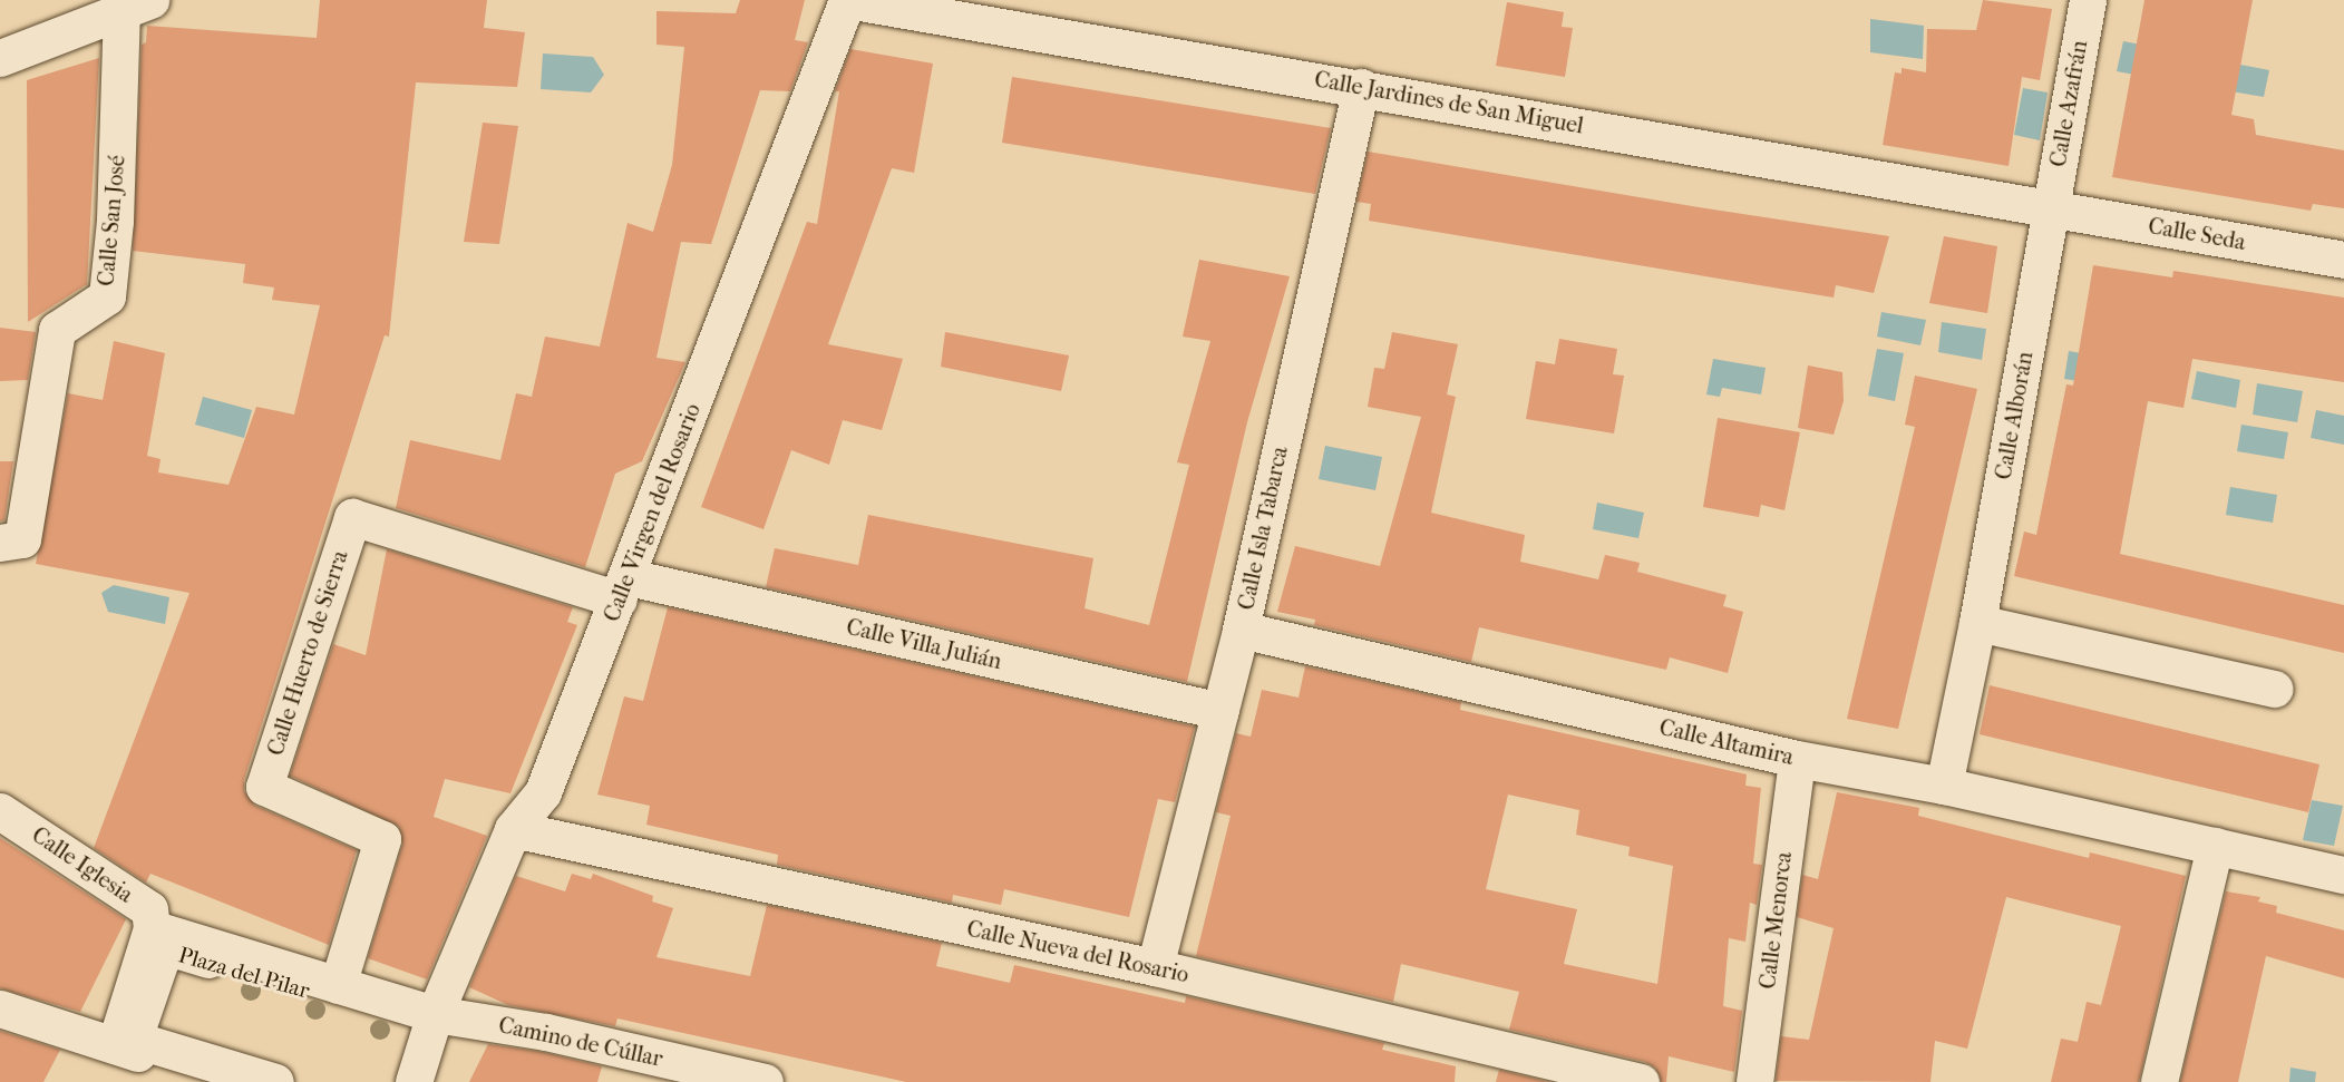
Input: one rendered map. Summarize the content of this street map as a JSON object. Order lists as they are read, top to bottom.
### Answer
{
  "streets": {
    "street": [
      "Calle Jardines de San Miguel",
      "Calle Azafrán",
      "Calle San José",
      "Calle Seda",
      "Calle Alborán",
      "Calle Virgen del Rosario",
      "Calle Isla Tabarca",
      "Calle Villa Julián",
      "Calle Huerto de Sierra",
      "Calle Altamira",
      "Calle Iglesia",
      "Calle Menorca",
      "Calle Nueva del Rosario",
      "Plaza del Pilar",
      "Camino de Cúllar"
    ]
  },
  "crossings": [
    ["Calle Jardines de San Miguel", "Calle Azafrán"],
    ["Calle Jardines de San Miguel", "Calle Seda"],
    ["Calle Jardines de San Miguel", "Calle Alborán"],
    ["Calle Jardines de San Miguel", "Calle Virgen del Rosario"],
    ["Calle Jardines de San Miguel", "Calle Isla Tabarca"],
    ["Calle Azafrán", "Calle Seda"],
    ["Calle Azafrán", "Calle Alborán"],
    ["Calle Seda", "Calle Alborán"],
    ["Calle Alborán", "Calle Altamira"],
    ["Calle Virgen del Rosario", "Calle Villa Julián"],
    ["Calle Virgen del Rosario", "Calle Huerto de Sierra"],
    ["Calle Virgen del Rosario", "Calle Nueva del Rosario"],
    ["Calle Virgen del Rosario", "Camino de Cúllar"],
    ["Calle Isla Tabarca", "Calle Villa Julián"],
    ["Calle Isla Tabarca", "Calle Altamira"],
    ["Calle Isla Tabarca", "Calle Nueva del Rosario"],
    ["Calle Villa Julián", "Calle Huerto de Sierra"],
    ["Calle Huerto de Sierra", "Camino de Cúllar"],
    ["Calle Altamira", "Calle Menorca"],
    ["Calle Iglesia", "Camino de Cúllar"]
  ]
}
